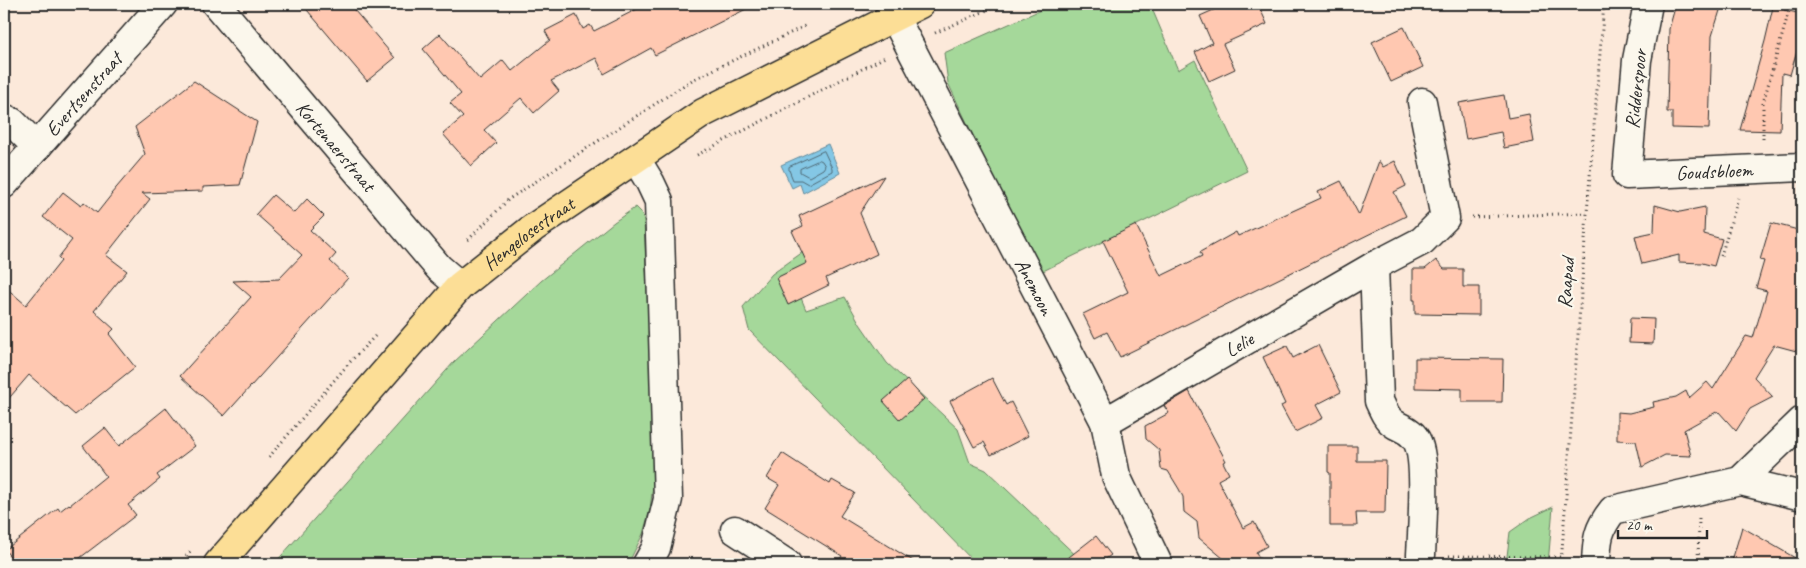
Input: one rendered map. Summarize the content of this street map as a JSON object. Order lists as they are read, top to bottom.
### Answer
{
  "streets": {
    "main road": ["Hengelosestraat"],
    "street": [
      "Ridderspoor",
      "Evertsenstraat",
      "Kortenaerstraat",
      "Goudsbloem",
      "Anemoon",
      "Lelie"
    ],
    "path": ["Raapad"]
  },
  "crossings": [
    ["Ridderspoor", "Goudsbloem"],
    ["Kortenaerstraat", "Hengelosestraat"],
    ["Hengelosestraat", "Anemoon"],
    ["Anemoon", "Lelie"]
  ],
  "scale_bar": "20 m"
}
